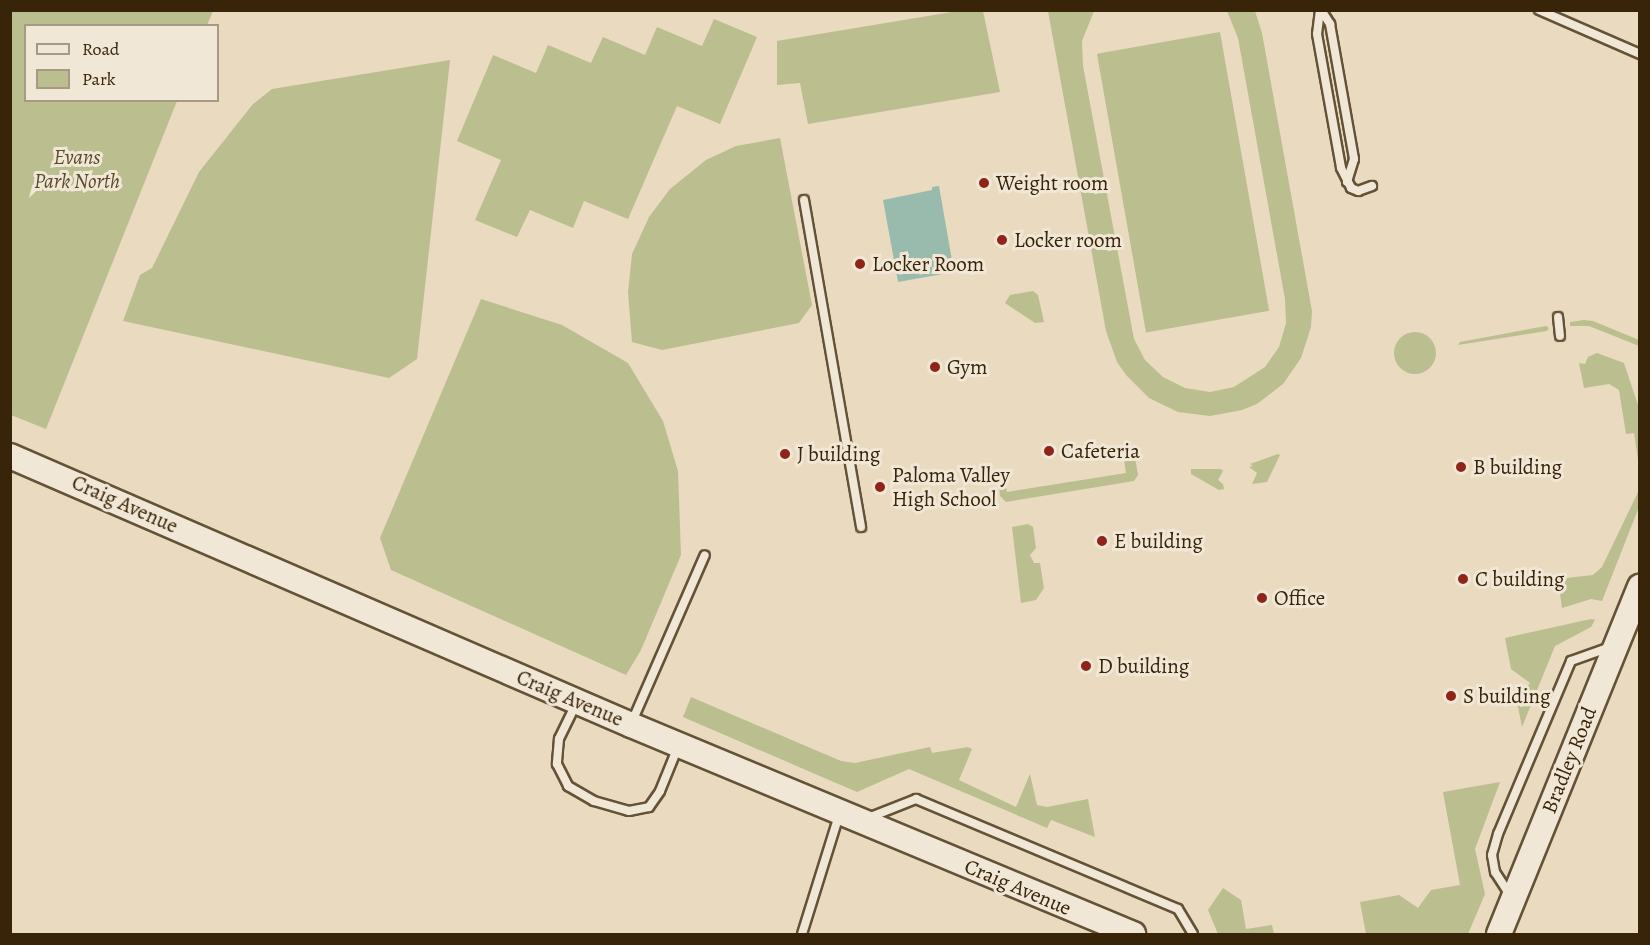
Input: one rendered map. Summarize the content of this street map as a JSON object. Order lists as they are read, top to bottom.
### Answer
{
  "streets": {
    "street": ["Craig Avenue", "Bradley Road"]
  },
  "parks": ["Evans Park North"],
  "places": [
    "Weight room",
    "Locker room",
    "Locker Room",
    "Gym",
    "Cafeteria",
    "J building",
    "B building",
    "Paloma Valley High School",
    "E building",
    "C building",
    "Office",
    "D building",
    "S building"
  ],
  "legend": ["Road", "Park"]
}
